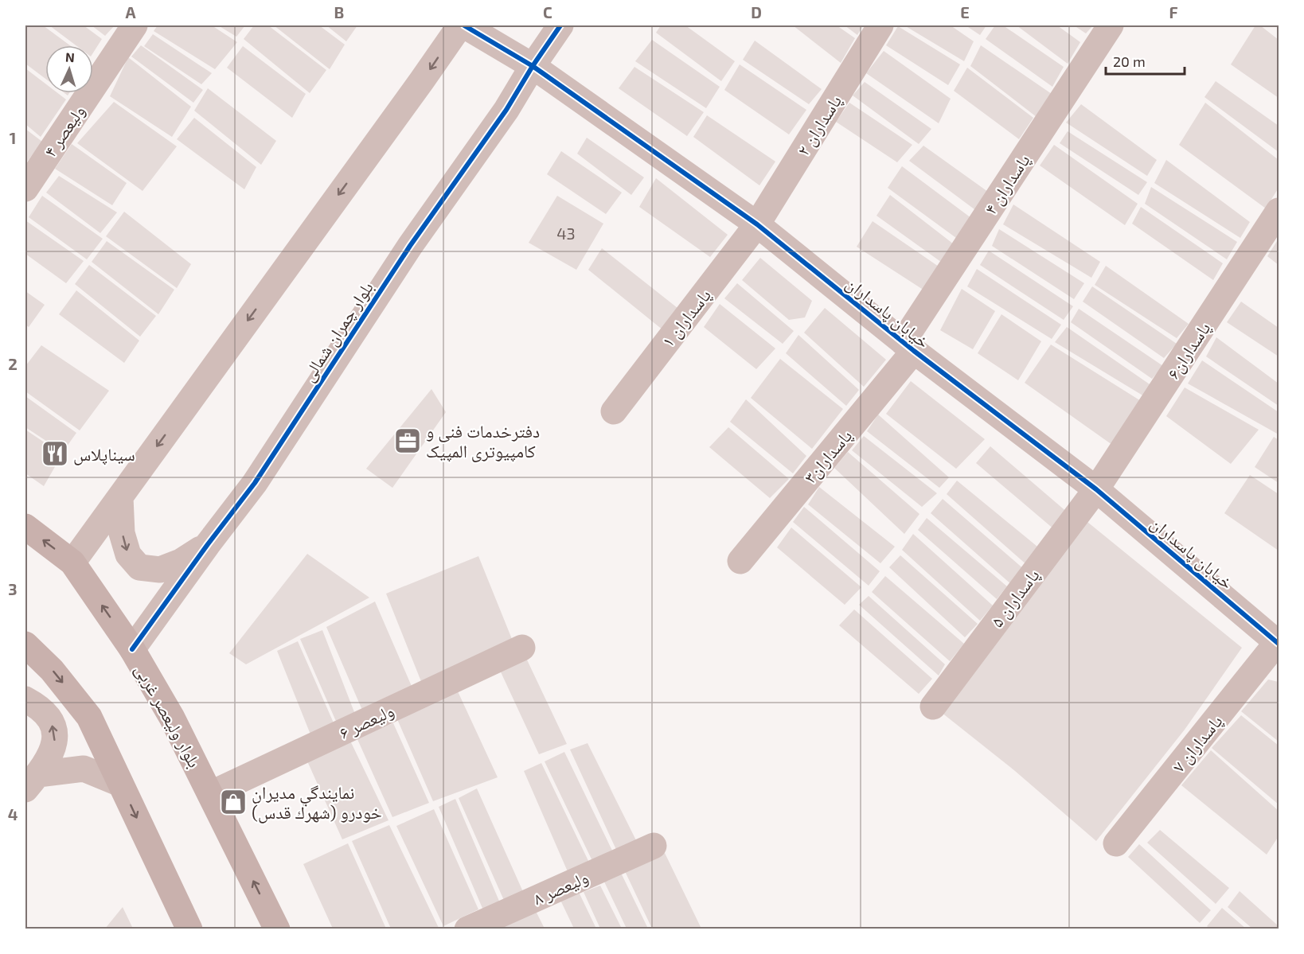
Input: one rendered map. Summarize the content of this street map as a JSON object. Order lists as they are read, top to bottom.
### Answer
{
  "streets": {
    "main road": ["بلوار ولیعصر غربی"],
    "street": [
      "پاسداران ۲",
      "ولیعصر ۴",
      "پاسداران ۴",
      "خیابان پاسداران",
      "پاسداران ۱",
      "بلوار چمران شمالی",
      "پاسداران۶",
      "پاسداران۳",
      "پاسداران ۵",
      "ولیعصر ۶",
      "پاسداران ۷",
      "ولیعصر ۸"
    ]
  },
  "crossings": [
    ["پاسداران ۲", "خیابان پاسداران"],
    ["پاسداران ۲", "پاسداران ۱"],
    ["پاسداران ۴", "خیابان پاسداران"],
    ["پاسداران ۴", "پاسداران۳"],
    ["خیابان پاسداران", "پاسداران ۱"],
    ["خیابان پاسداران", "بلوار چمران شمالی"],
    ["خیابان پاسداران", "پاسداران۶"],
    ["خیابان پاسداران", "پاسداران۳"],
    ["خیابان پاسداران", "پاسداران ۵"],
    ["خیابان پاسداران", "پاسداران ۷"],
    ["بلوار چمران شمالی", "بلوار ولیعصر غربی"],
    ["پاسداران۶", "پاسداران ۵"],
    ["بلوار ولیعصر غربی", "ولیعصر ۶"]
  ],
  "places": {
    "office": ["دفترخدمات فنی و کامپیوتری المپیک"],
    "restaurant": ["سیناپلاس"],
    "shop": ["نمايندگي مديران خودرو (شهرك قدس)"]
  },
  "house_numbers": ["43"],
  "scale_bar": "20 m",
  "north": "top",
  "grid": {
    "columns": [
      "A",
      "B",
      "C",
      "D",
      "E",
      "F"
    ],
    "rows": [
      "1",
      "2",
      "3",
      "4"
    ]
  }
}
